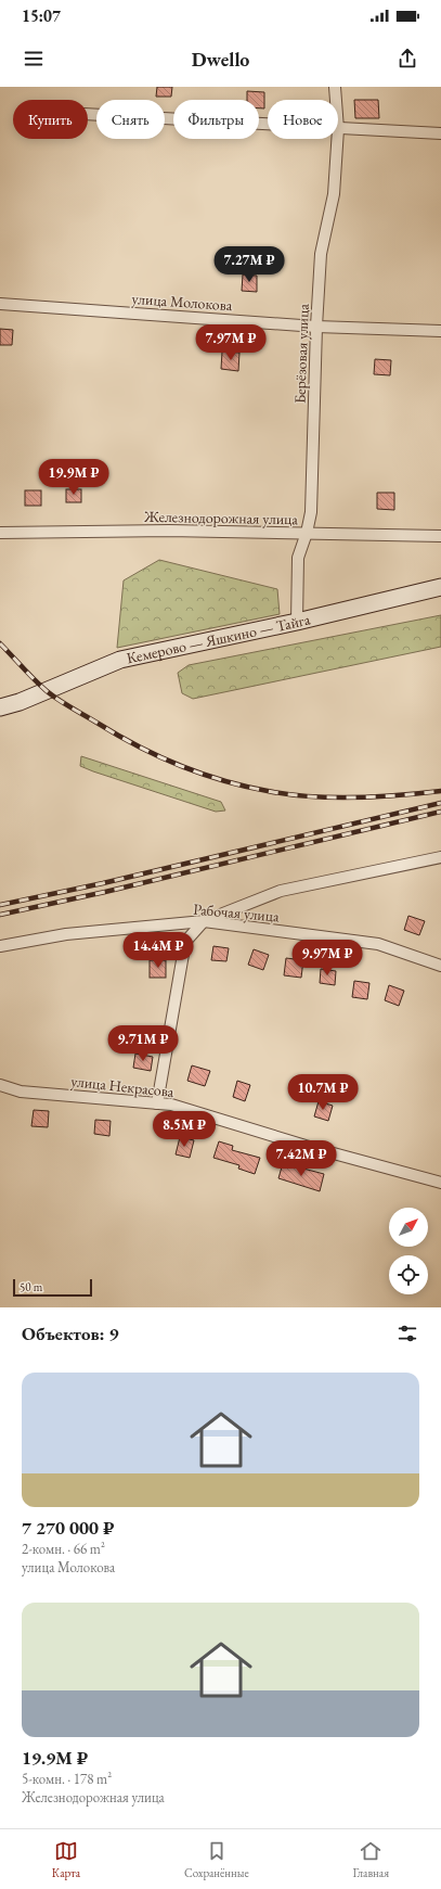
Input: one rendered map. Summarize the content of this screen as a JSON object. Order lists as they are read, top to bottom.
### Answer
{
  "streets": {
    "main road": ["Кемерово — Яшкино — Тайга"],
    "street": [
      "улица Молокова",
      "Берёзовая улица",
      "Железнодорожная улица",
      "Рабочая улица",
      "улица Некрасова"
    ]
  },
  "crossings": [
    ["улица Молокова", "Берёзовая улица"],
    ["Берёзовая улица", "Железнодорожная улица"],
    ["Берёзовая улица", "Кемерово — Яшкино — Тайга"]
  ],
  "scale_bar": "50 m",
  "north": "top right",
  "page": {
    "status": "15:07",
    "header": "Dwello",
    "chip": [
      "Купить",
      "Снять",
      "Фильтры",
      "Новое"
    ],
    "price": [
      "7.27M ₽",
      "7.97M ₽",
      "19.9M ₽",
      "14.4M ₽",
      "9.97M ₽",
      "9.71M ₽",
      "10.7M ₽",
      "8.5M ₽",
      "7.42M ₽"
    ],
    "scale": "50 m",
    "heading": "Объектов: 9",
    "list": [
      {
        "name": "7 270 000 ₽",
        "note": "2-комн. · 66 m² · улица Молокова"
      },
      {
        "name": "19.9M ₽",
        "note": "5-комн. · 178 m² · Железнодорожная улица"
      }
    ],
    "tabs": ["Карта", "Сохранённые", "Главная"]
  }
}
